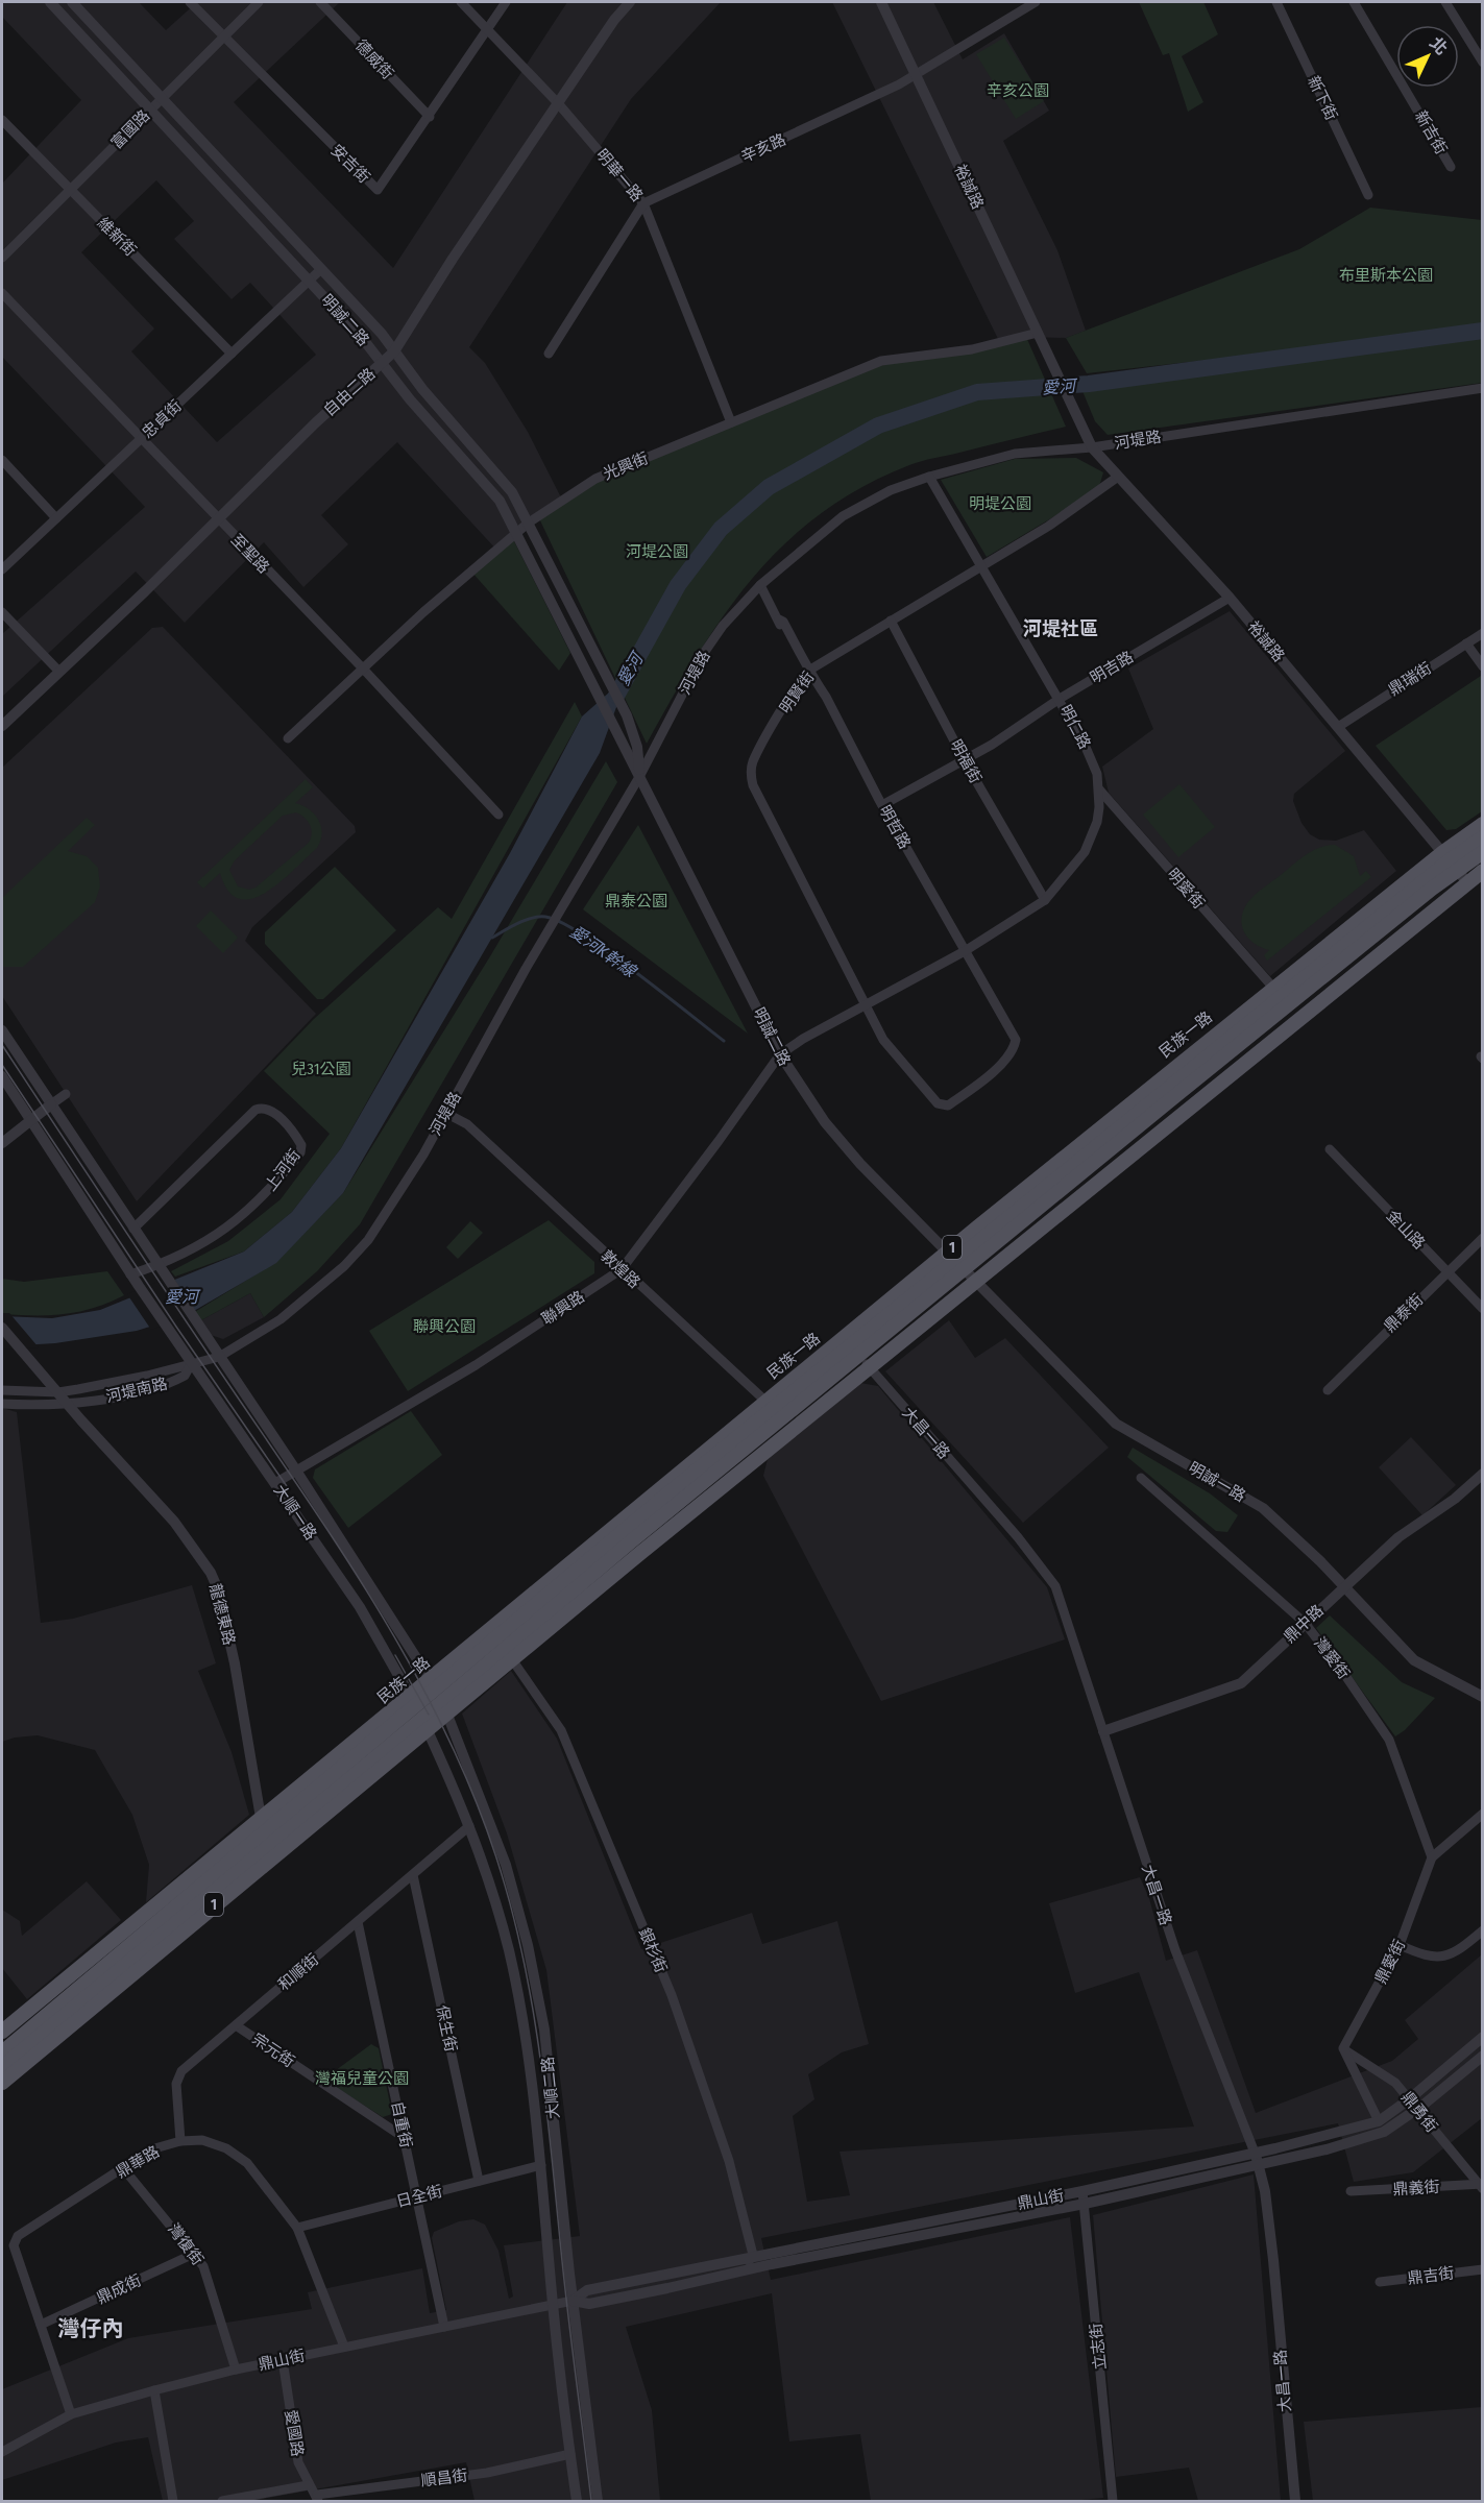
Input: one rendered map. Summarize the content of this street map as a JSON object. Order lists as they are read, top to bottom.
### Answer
{
  "streets": {
    "main road": ["民族一路", "1"],
    "street": [
      "德威街",
      "新下街",
      "富國路",
      "新吉街",
      "辛亥路",
      "安吉街",
      "明華一路",
      "裕誠路",
      "維新街",
      "明誠二路",
      "自由二路",
      "忠貞街",
      "河堤路",
      "光興街",
      "至聖路",
      "明吉路",
      "鼎瑞街",
      "明賢街",
      "明仁路",
      "明福街",
      "明哲路",
      "明愛街",
      "上河街",
      "金山路",
      "敦煌路",
      "聯興路",
      "鼎泰街",
      "河堤南路",
      "大昌一路",
      "明誠一路",
      "大順一路",
      "龍德東路",
      "鼎中路",
      "灣愛街",
      "銀杉街",
      "鼎愛街",
      "和順街",
      "保生街",
      "宗元街",
      "大順二路",
      "鼎勇街",
      "自重街",
      "鼎華路",
      "鼎義街",
      "日全街",
      "鼎山街",
      "灣復街",
      "鼎吉街",
      "鼎成街",
      "立志街",
      "愛國路",
      "順昌街"
    ]
  },
  "crossings": [
    ["德威街", "安吉街"],
    ["富國路", "安吉街"],
    ["富國路", "維新街"],
    ["富國路", "明誠二路"],
    ["辛亥路", "明華一路"],
    ["辛亥路", "裕誠路"],
    ["安吉街", "明華一路"],
    ["明華一路", "自由二路"],
    ["明華一路", "光興街"],
    ["裕誠路", "河堤路"],
    ["裕誠路", "光興街"],
    ["裕誠路", "明吉路"],
    ["裕誠路", "鼎瑞街"],
    ["裕誠路", "明賢街"],
    ["裕誠路", "民族一路"],
    ["維新街", "忠貞街"],
    ["明誠二路", "自由二路"],
    ["明誠二路", "忠貞街"],
    ["明誠二路", "河堤路"],
    ["明誠二路", "光興街"],
    ["明誠二路", "明仁路"],
    ["明誠二路", "民族一路"],
    ["明誠二路", "聯興路"],
    ["明誠二路", "明誠一路"],
    ["自由二路", "至聖路"],
    ["忠貞街", "至聖路"],
    ["河堤路", "明仁路"],
    ["河堤路", "明哲路"],
    ["河堤路", "敦煌路"],
    ["河堤路", "河堤南路"],
    ["河堤路", "大順一路"],
    ["光興街", "至聖路"],
    ["明吉路", "明仁路"],
    ["明吉路", "明福街"],
    ["明吉路", "明哲路"],
    ["明賢街", "明仁路"],
    ["明賢街", "明福街"],
    ["明賢街", "明哲路"],
    ["明仁路", "明福街"],
    ["明仁路", "明哲路"],
    ["明仁路", "明愛街"],
    ["明仁路", "聯興路"],
    ["明愛街", "民族一路"],
    ["民族一路", "敦煌路"],
    ["民族一路", "大昌一路"],
    ["民族一路", "明誠一路"],
    ["民族一路", "大順一路"],
    ["民族一路", "龍德東路"],
    ["民族一路", "銀杉街"],
    ["民族一路", "大順二路"],
    ["上河街", "大順一路"],
    ["金山路", "鼎泰街"],
    ["敦煌路", "聯興路"],
    ["聯興路", "大順一路"],
    ["河堤南路", "大順一路"],
    ["河堤南路", "龍德東路"],
    ["大昌一路", "鼎中路"],
    ["大昌一路", "鼎山街"],
    ["明誠一路", "鼎中路"],
    ["大順一路", "大順二路"],
    ["鼎中路", "灣愛街"],
    ["灣愛街", "鼎愛街"],
    ["銀杉街", "鼎山街"],
    ["鼎愛街", "鼎勇街"],
    ["和順街", "保生街"],
    ["和順街", "宗元街"],
    ["和順街", "大順二路"],
    ["和順街", "自重街"],
    ["和順街", "鼎華路"],
    ["保生街", "日全街"],
    ["宗元街", "自重街"],
    ["大順二路", "日全街"],
    ["大順二路", "鼎山街"],
    ["大順二路", "順昌街"],
    ["鼎勇街", "鼎義街"],
    ["鼎勇街", "鼎山街"],
    ["自重街", "日全街"],
    ["自重街", "鼎山街"],
    ["鼎華路", "日全街"],
    ["鼎華路", "鼎山街"],
    ["鼎華路", "灣復街"],
    ["鼎華路", "鼎成街"],
    ["鼎山街", "灣復街"],
    ["鼎山街", "立志街"],
    ["鼎山街", "愛國路"],
    ["灣復街", "鼎成街"],
    ["愛國路", "順昌街"]
  ],
  "districts": ["河堤社區", "灣仔內"],
  "water": ["愛河", "愛河K幹線"],
  "parks": [
    "辛亥公園",
    "布里斯本公園",
    "明堤公園",
    "河堤公園",
    "鼎泰公園",
    "兒31公園",
    "聯興公園",
    "灣福兒童公園"
  ],
  "north": "top right"
}
